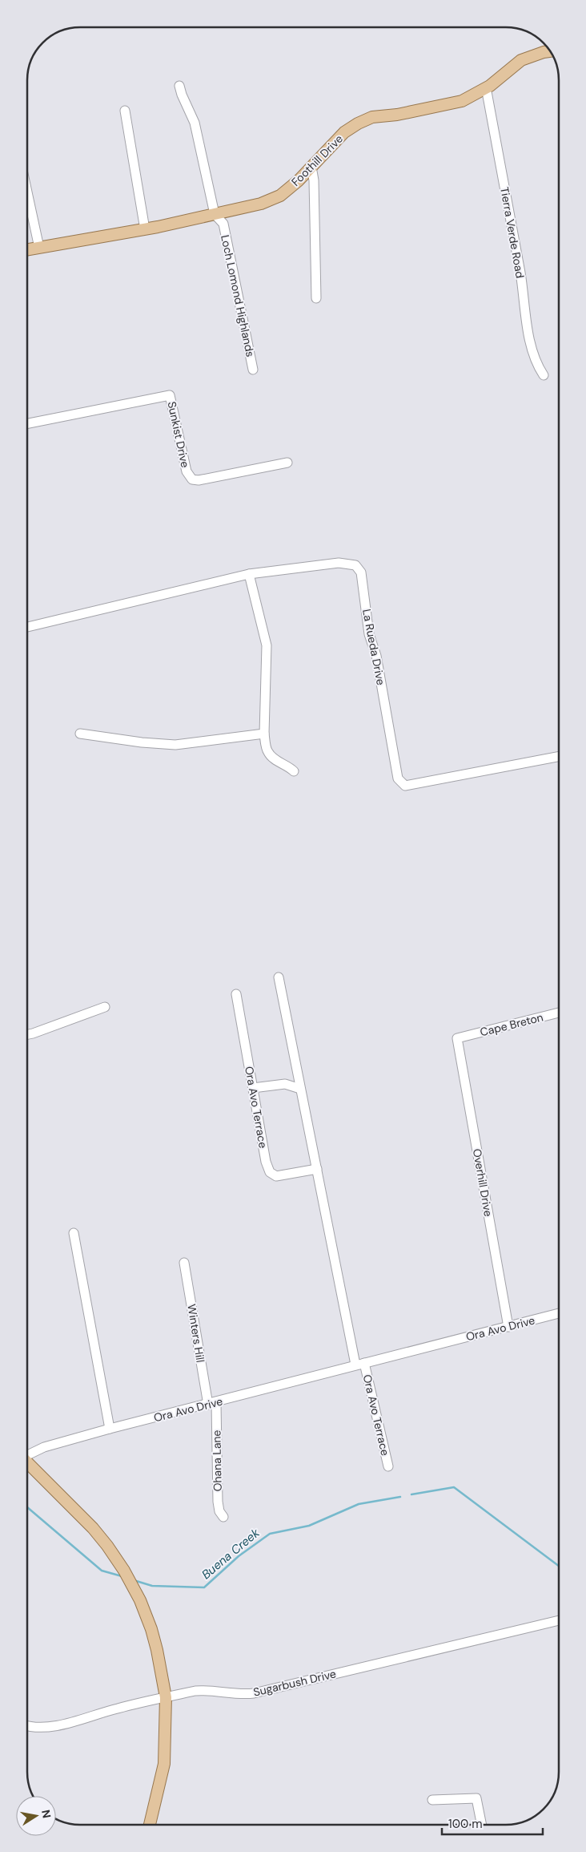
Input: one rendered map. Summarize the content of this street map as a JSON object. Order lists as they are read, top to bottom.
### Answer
{
  "streets": {
    "main road": ["Foothill Drive"],
    "street": [
      "Tierra Verde Road",
      "Loch Lomond Highlands",
      "Sunkist Drive",
      "La Rueda Drive",
      "Cape Breton",
      "Ora Avo Terrace",
      "Overhill Drive",
      "Ora Avo Drive",
      "Winters Hill",
      "Ohana Lane",
      "Sugarbush Drive"
    ]
  },
  "crossings": [
    ["Foothill Drive", "Tierra Verde Road"],
    ["Foothill Drive", "Loch Lomond Highlands"],
    ["Cape Breton", "Overhill Drive"],
    ["Ora Avo Terrace", "Ora Avo Drive"],
    ["Overhill Drive", "Ora Avo Drive"],
    ["Ora Avo Drive", "Winters Hill"],
    ["Ora Avo Drive", "Ohana Lane"],
    ["Winters Hill", "Ohana Lane"]
  ],
  "water": ["Buena Creek"],
  "scale_bar": "100 m",
  "north": "right"
}
